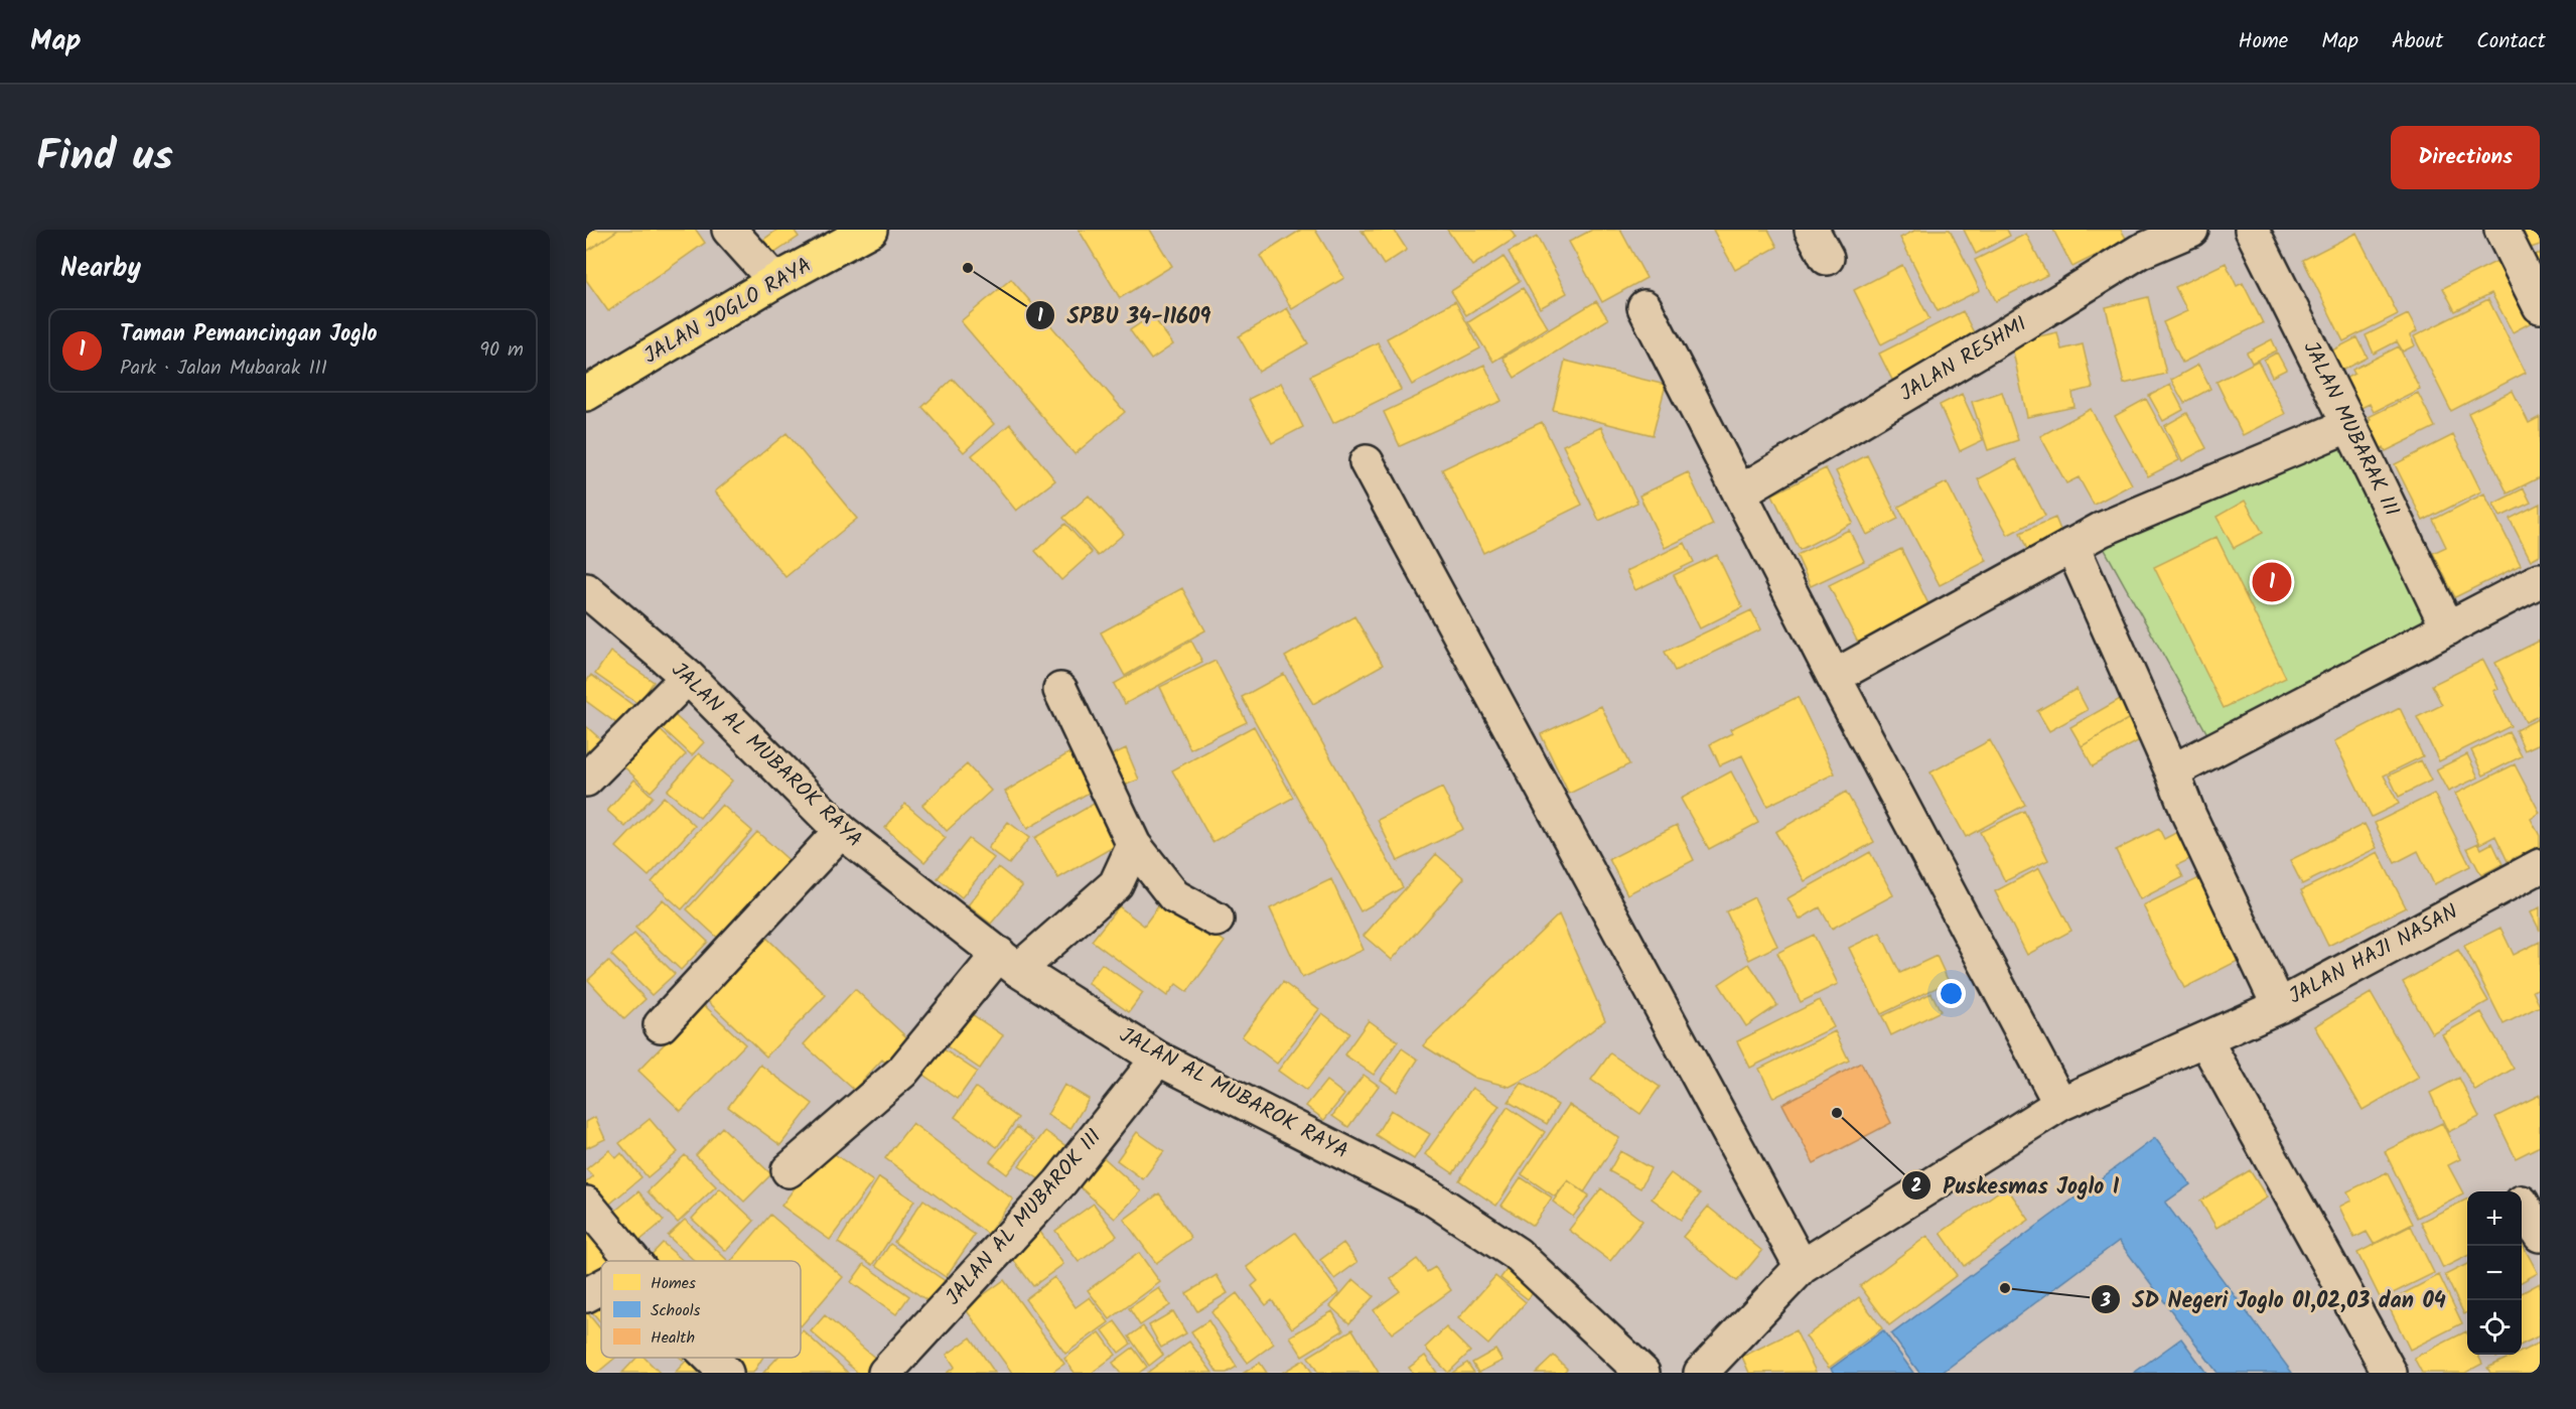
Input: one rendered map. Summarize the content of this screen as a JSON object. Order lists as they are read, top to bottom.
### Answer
{
  "streets": {
    "main road": ["JALAN JOGLO RAYA"],
    "street": [
      "JALAN RESHMI",
      "JALAN MUBARAK III",
      "JALAN AL MUBAROK RAYA",
      "JALAN HAJI NASAN",
      "JALAN AL MUBAROK III"
    ]
  },
  "crossings": [
    ["JALAN AL MUBAROK RAYA", "JALAN AL MUBAROK III"]
  ],
  "places": ["SPBU 34-11609", "Puskesmas Joglo I", "SD Negeri Joglo 01,02,03 dan 04"],
  "legend": ["Homes", "Schools", "Health"],
  "page": {
    "header": "Map",
    "nav": [
      "Home",
      "Map",
      "About",
      "Contact"
    ],
    "title": "Find us",
    "buttons": "Directions",
    "heading": "Nearby",
    "list": [
      {
        "mark": "1",
        "name": "Taman Pemancingan Joglo",
        "note": "Park · Jalan Mubarak III",
        "value": "90 m"
      }
    ],
    "pins": "1",
    "map_buttons": ["+", "−"]
  }
}
